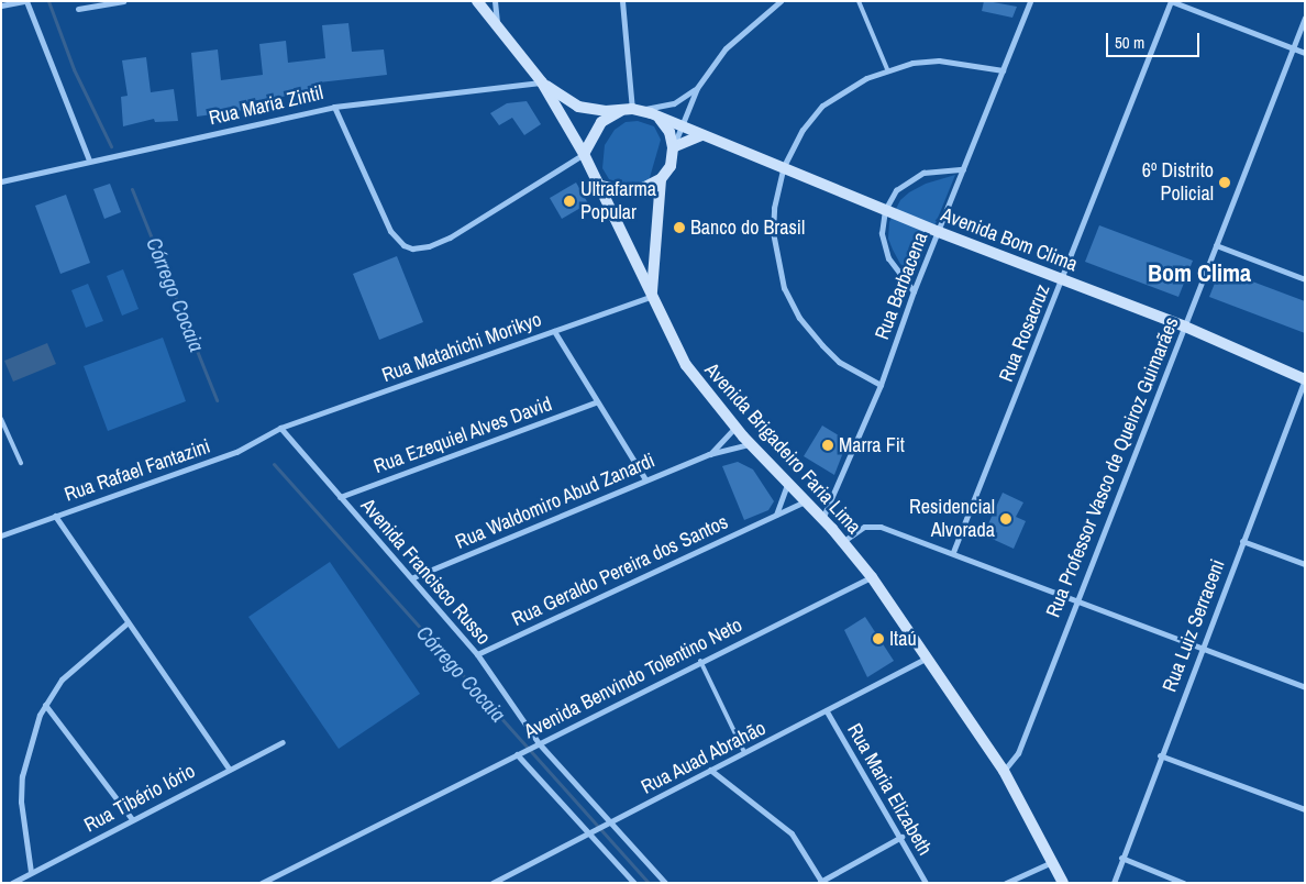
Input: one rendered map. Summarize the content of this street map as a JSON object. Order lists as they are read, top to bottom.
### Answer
{
  "streets": {
    "main road": ["Avenida Bom Clima", "Avenida Brigadeiro Faria Lima"],
    "street": [
      "Rua Maria Zintil",
      "Rua Barbacena",
      "Rua Rosacruz",
      "Rua Matahichi Morikyo",
      "Rua Ezequiel Alves David",
      "Rua Professor Vasco de Queiroz Guimarães",
      "Rua Rafael Fantazini",
      "Rua Waldomiro Abud Zanardi",
      "Rua Geraldo Pereira dos Santos",
      "Avenida Francisco Russo",
      "Rua Luiz Serraceni",
      "Avenida Benvindo Tolentino Neto",
      "Rua Auad Abrahão",
      "Rua Maria Elizabeth",
      "Rua Tibério Iório"
    ]
  },
  "crossings": [
    ["Rua Maria Zintil", "Avenida Bom Clima"],
    ["Rua Maria Zintil", "Avenida Brigadeiro Faria Lima"],
    ["Avenida Bom Clima", "Rua Barbacena"],
    ["Avenida Bom Clima", "Rua Rosacruz"],
    ["Avenida Bom Clima", "Avenida Brigadeiro Faria Lima"],
    ["Avenida Bom Clima", "Rua Professor Vasco de Queiroz Guimarães"],
    ["Avenida Bom Clima", "Rua Luiz Serraceni"],
    ["Rua Barbacena", "Avenida Brigadeiro Faria Lima"],
    ["Rua Matahichi Morikyo", "Avenida Brigadeiro Faria Lima"],
    ["Rua Matahichi Morikyo", "Rua Rafael Fantazini"],
    ["Rua Matahichi Morikyo", "Avenida Francisco Russo"],
    ["Rua Ezequiel Alves David", "Avenida Francisco Russo"],
    ["Avenida Brigadeiro Faria Lima", "Rua Professor Vasco de Queiroz Guimarães"],
    ["Avenida Brigadeiro Faria Lima", "Rua Waldomiro Abud Zanardi"],
    ["Avenida Brigadeiro Faria Lima", "Rua Geraldo Pereira dos Santos"],
    ["Avenida Brigadeiro Faria Lima", "Avenida Benvindo Tolentino Neto"],
    ["Avenida Brigadeiro Faria Lima", "Rua Auad Abrahão"],
    ["Rua Rafael Fantazini", "Avenida Francisco Russo"],
    ["Rua Waldomiro Abud Zanardi", "Avenida Francisco Russo"],
    ["Rua Geraldo Pereira dos Santos", "Avenida Francisco Russo"],
    ["Avenida Francisco Russo", "Avenida Benvindo Tolentino Neto"],
    ["Avenida Francisco Russo", "Rua Auad Abrahão"],
    ["Rua Auad Abrahão", "Rua Maria Elizabeth"]
  ],
  "districts": ["Bom Clima"],
  "water": ["Córrego Cocaia"],
  "places": [
    "6º Distrito Policial",
    "Ultrafarma Popular",
    "Banco do Brasil",
    "Marra Fit",
    "Residencial Alvorada",
    "Itaú"
  ],
  "scale_bar": "50 m"
}
